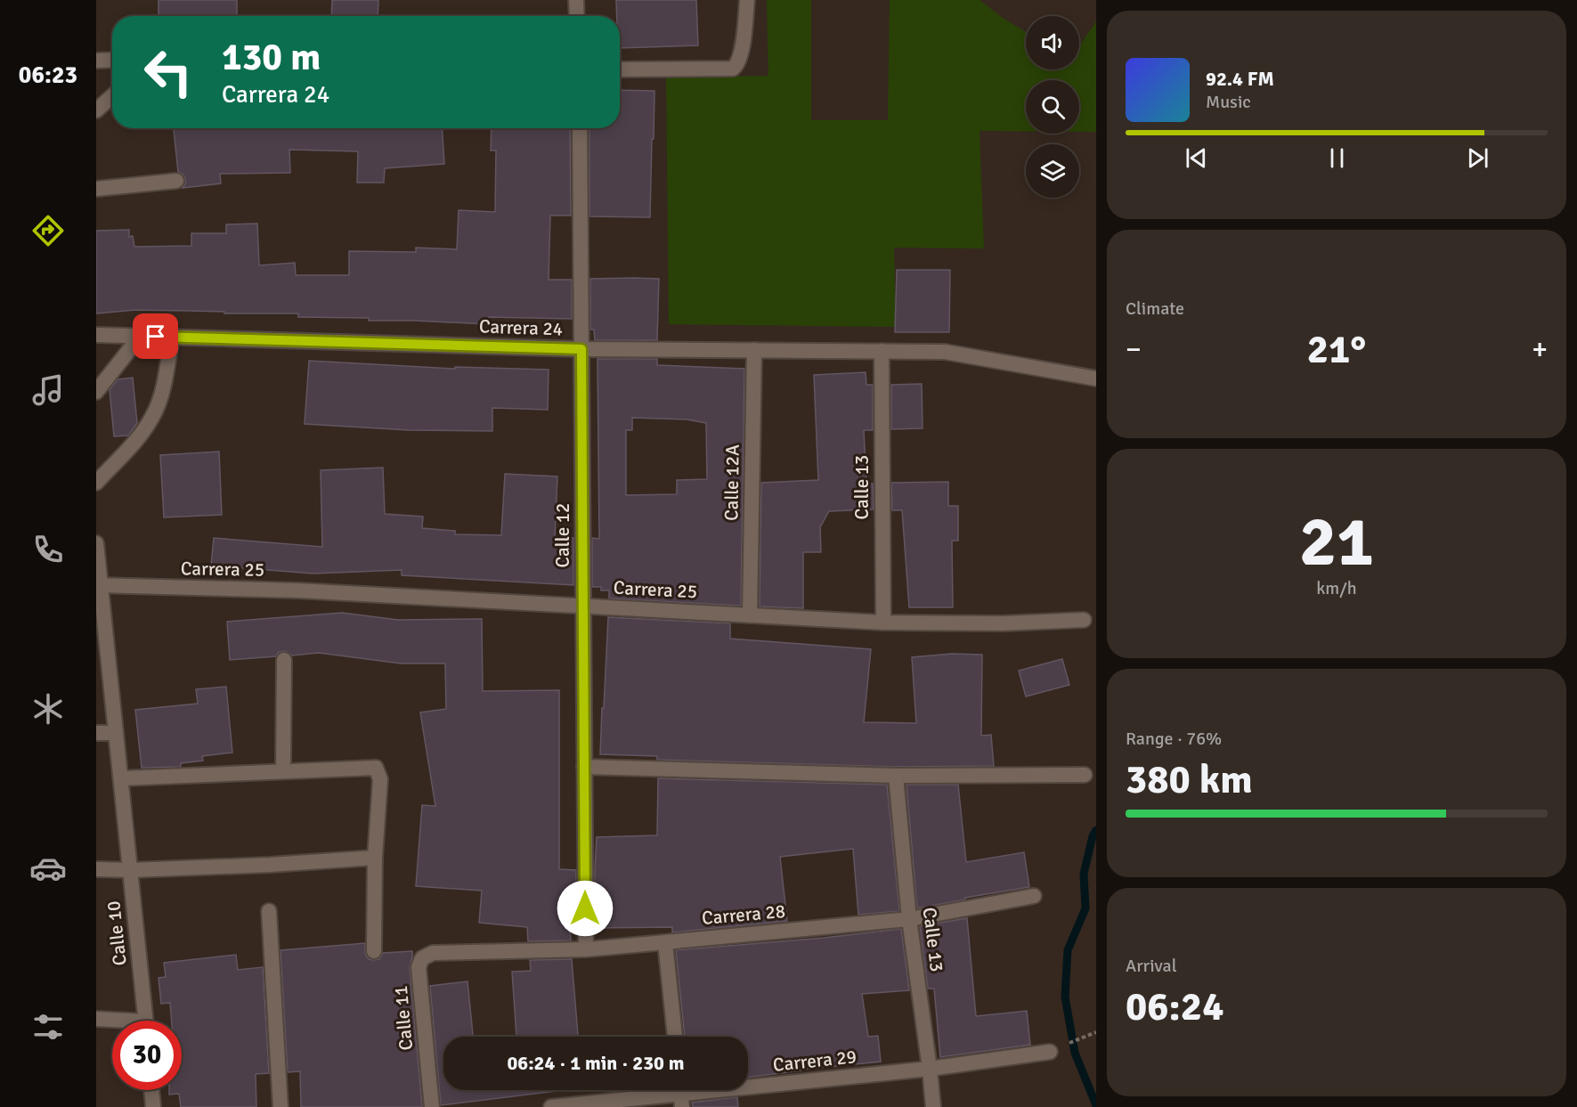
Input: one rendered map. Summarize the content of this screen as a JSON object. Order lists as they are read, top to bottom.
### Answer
{
  "streets": {
    "street": [
      "Carrera 24",
      "Calle 12A",
      "Calle 13",
      "Calle 12",
      "Carrera 25",
      "Carrera 28",
      "Calle 10",
      "Calle 11",
      "Carrera 29"
    ]
  },
  "crossings": [
    ["Carrera 24", "Calle 12A"],
    ["Carrera 24", "Calle 13"],
    ["Carrera 24", "Calle 12"],
    ["Calle 12A", "Carrera 25"],
    ["Calle 13", "Carrera 25"],
    ["Calle 13", "Carrera 28"],
    ["Calle 13", "Carrera 29"],
    ["Calle 12", "Carrera 25"],
    ["Calle 12", "Carrera 28"],
    ["Carrera 25", "Calle 10"],
    ["Carrera 28", "Calle 11"]
  ],
  "page": {
    "tabs": "06:23",
    "turn": ["130 m", "Carrera 24"],
    "song": ["92.4 FM", "Music"],
    "tile": [
      "Climate",
      ["21", "km/h"],
      ["Range · 76%", "380 km"],
      ["Arrival", "06:24"]
    ],
    "heat": ["−", "21°", "+"],
    "limit": "30",
    "trip": "06:24 · 1 min · 230 m"
  }
}
